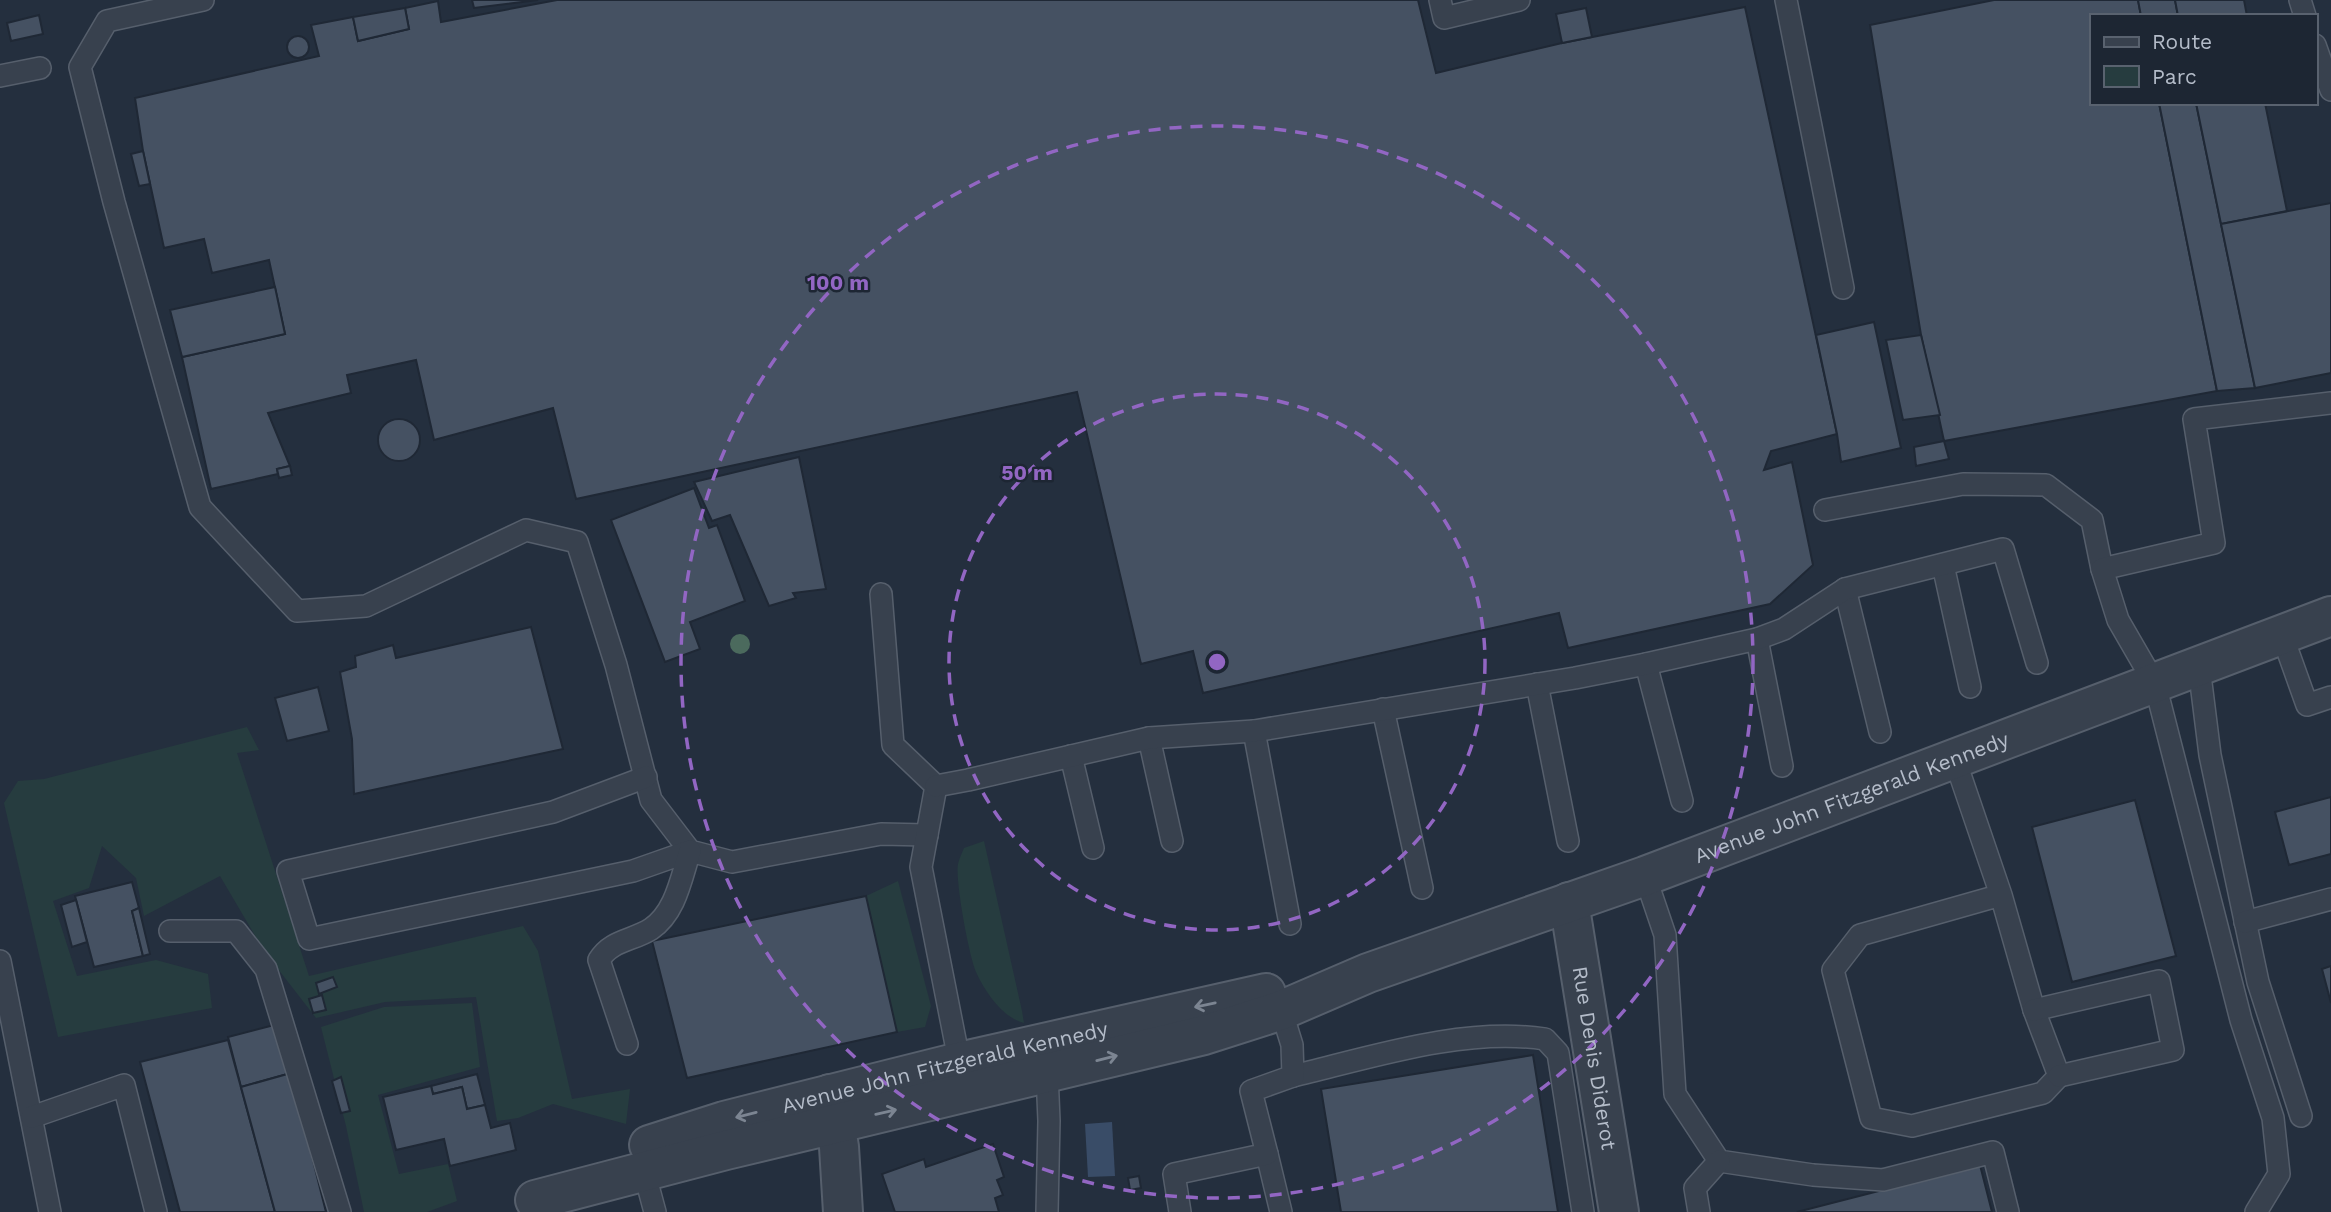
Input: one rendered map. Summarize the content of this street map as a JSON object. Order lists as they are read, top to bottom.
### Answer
{
  "streets": {
    "street": ["Avenue John Fitzgerald Kennedy", "Rue Denis Diderot"]
  },
  "crossings": [
    ["Avenue John Fitzgerald Kennedy", "Rue Denis Diderot"]
  ],
  "legend": ["Route", "Parc"],
  "rings": ["100 m", "50 m"]
}
